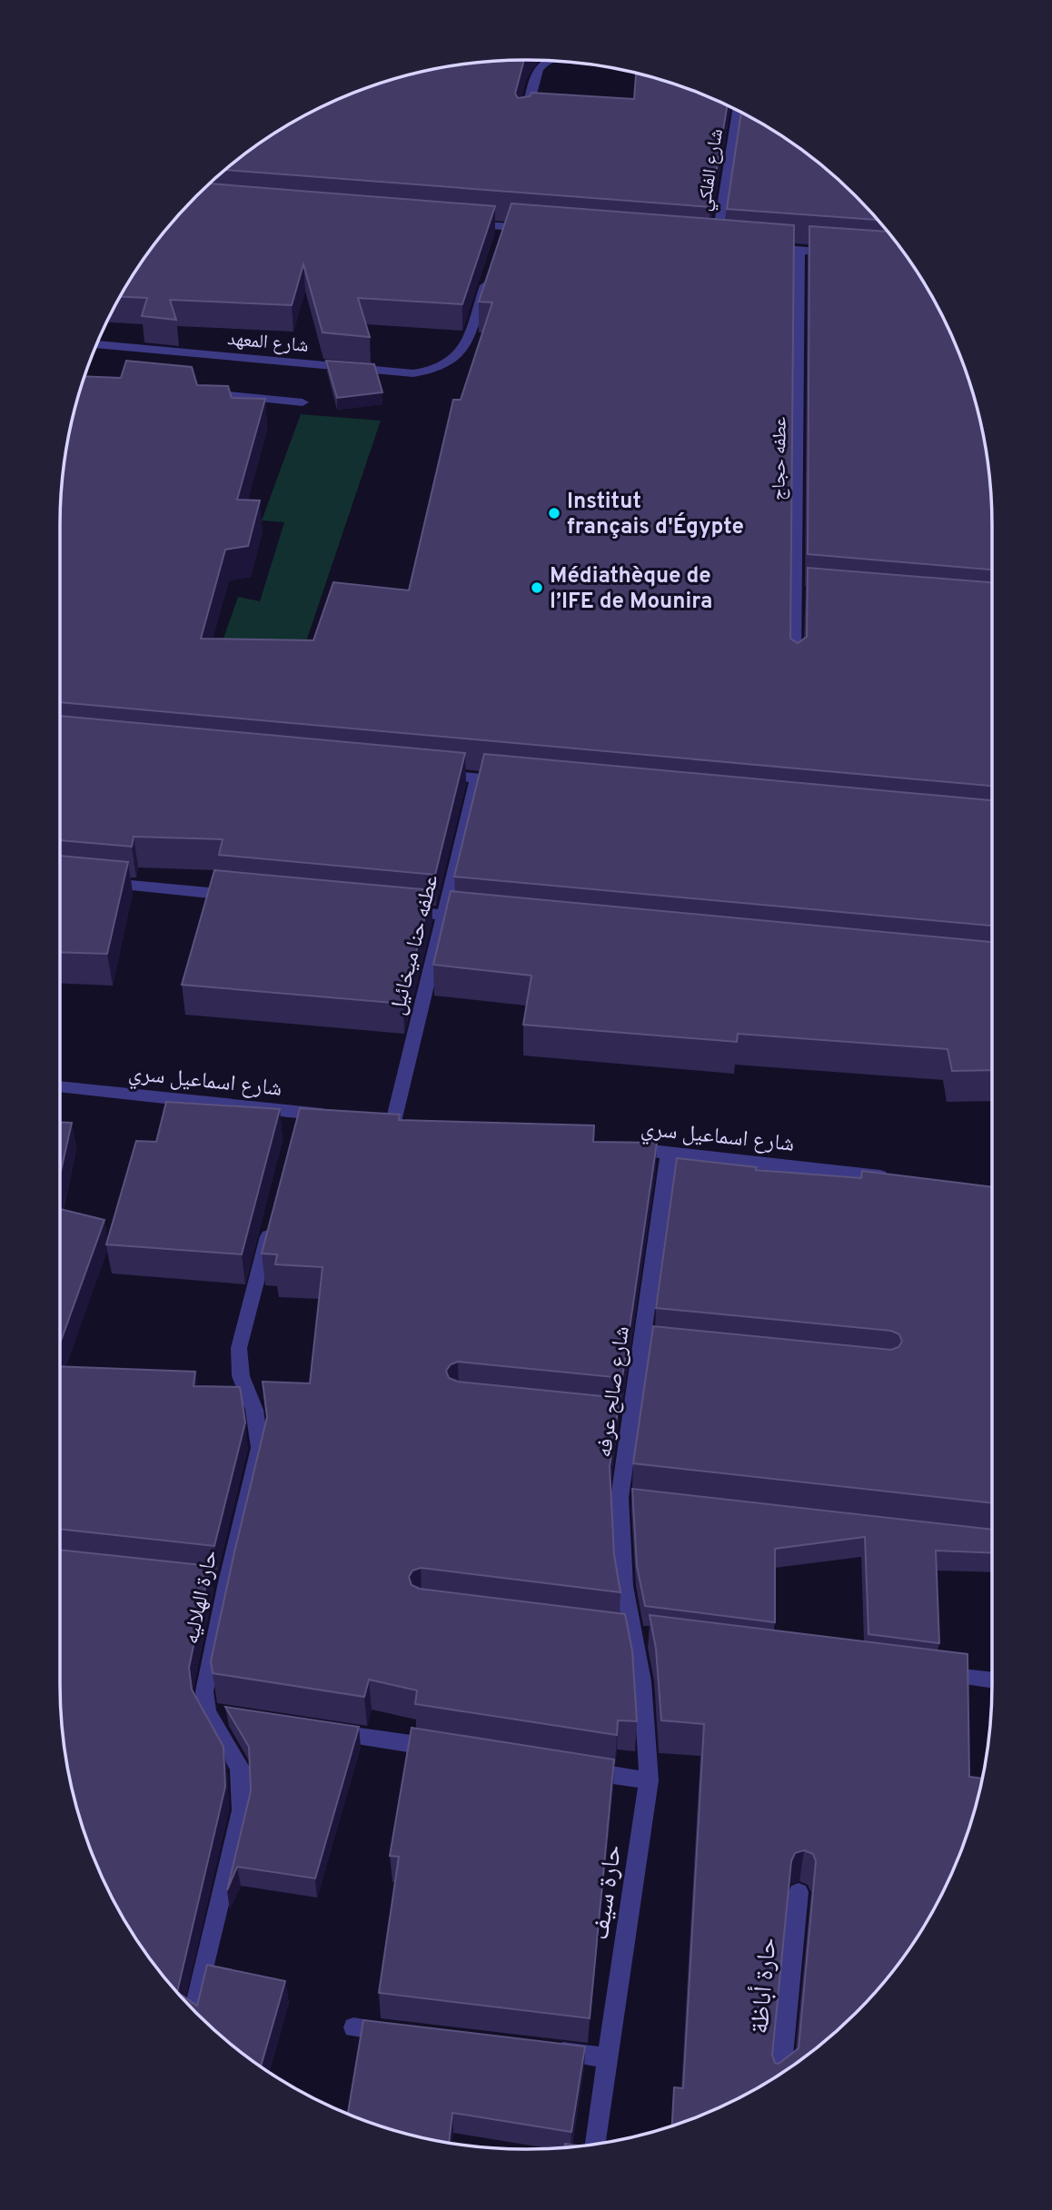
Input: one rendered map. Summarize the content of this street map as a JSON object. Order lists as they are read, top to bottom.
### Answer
{
  "streets": {
    "street": [
      "شارع الفلكي",
      "شارع المعهد",
      "عطفه حجاج",
      "عطفه حنا ميخائيل",
      "شارع اسماعيل سري",
      "شارع صالح عرفه",
      "حارة الهلاليه",
      "حارة سيف",
      "حارة أباظة"
    ]
  },
  "crossings": [
    ["شارع اسماعيل سري", "شارع صالح عرفه"],
    ["شارع صالح عرفه", "حارة سيف"]
  ],
  "places": ["Institut français d'Égypte", "Médiathèque de l’IFE de Mounira"]
}
